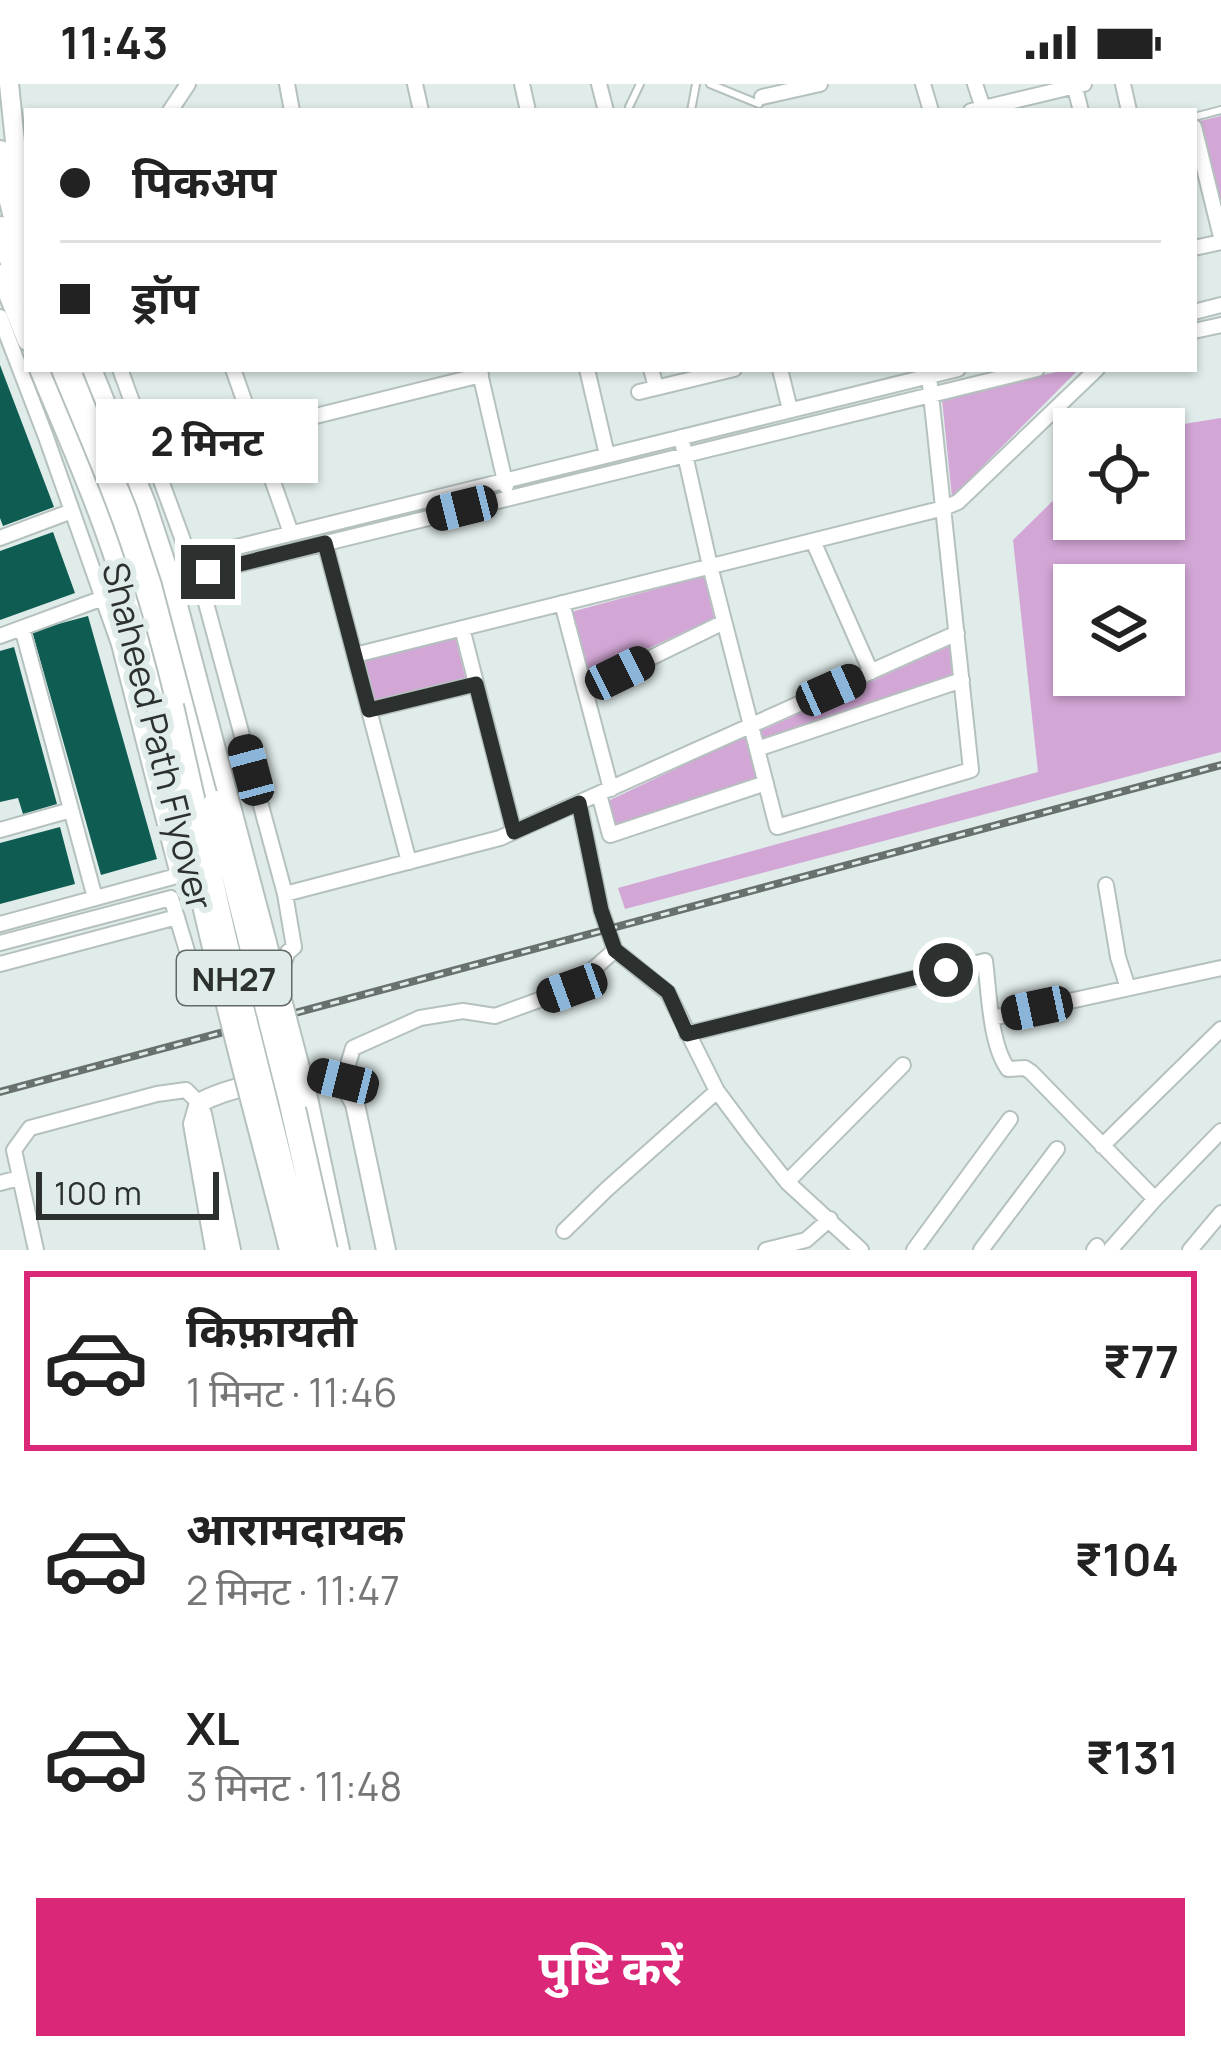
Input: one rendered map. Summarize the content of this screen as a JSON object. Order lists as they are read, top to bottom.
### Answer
{
  "streets": {
    "highway": ["Shaheed Path Flyover", "NH27"]
  },
  "scale_bar": "100 m",
  "page": {
    "status": "11:43",
    "banner": ["पिकअप", "ड्रॉप"],
    "bubble": "2 मिनट",
    "scale": "100 m",
    "list": [
      {
        "name": "किफ़ायती",
        "note": "1 मिनट · 11:46",
        "value": "₹77"
      },
      {
        "name": "आरामदायक",
        "note": "2 मिनट · 11:47",
        "value": "₹104"
      },
      {
        "name": "XL",
        "note": "3 मिनट · 11:48",
        "value": "₹131"
      }
    ],
    "buttons": "पुष्टि करें"
  }
}
